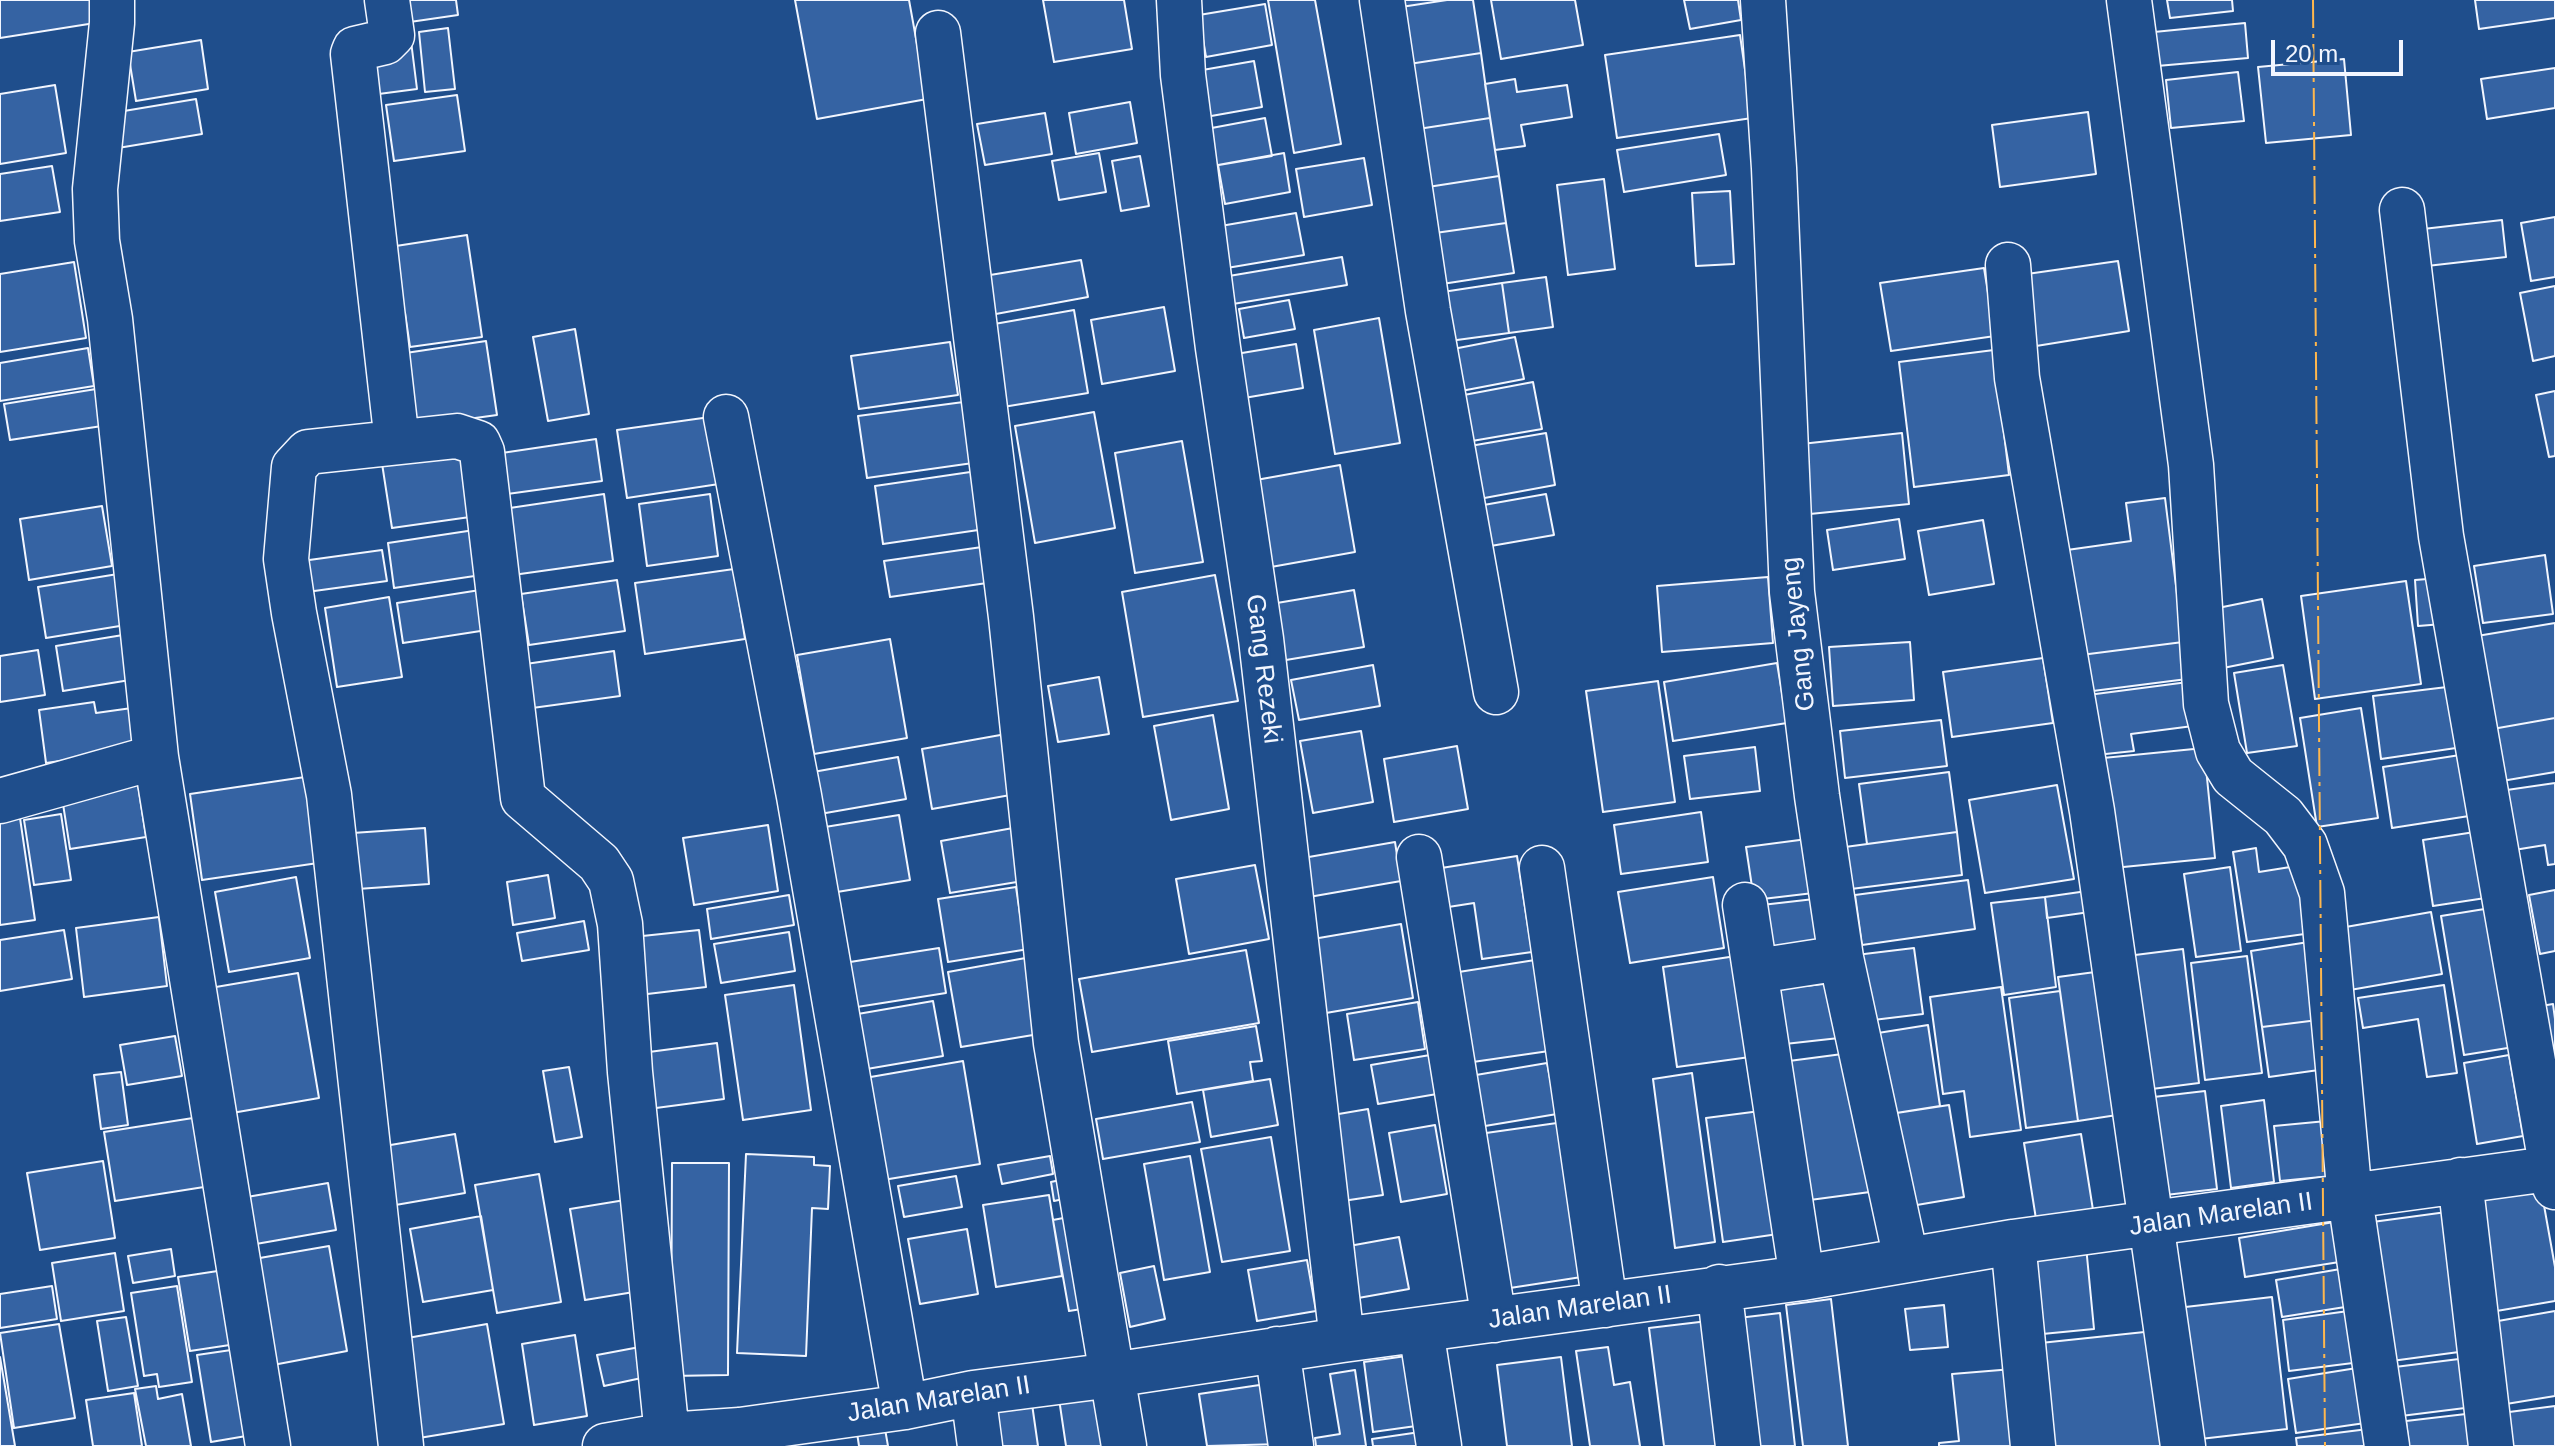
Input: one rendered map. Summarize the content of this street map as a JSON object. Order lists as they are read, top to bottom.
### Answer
{
  "streets": {
    "street": ["Gang Jayeng", "Gang Rezeki", "Jalan Marelan II"]
  },
  "crossings": [
    ["Gang Jayeng", "Jalan Marelan II"],
    ["Gang Rezeki", "Jalan Marelan II"]
  ],
  "scale_bar": "20 m"
}
